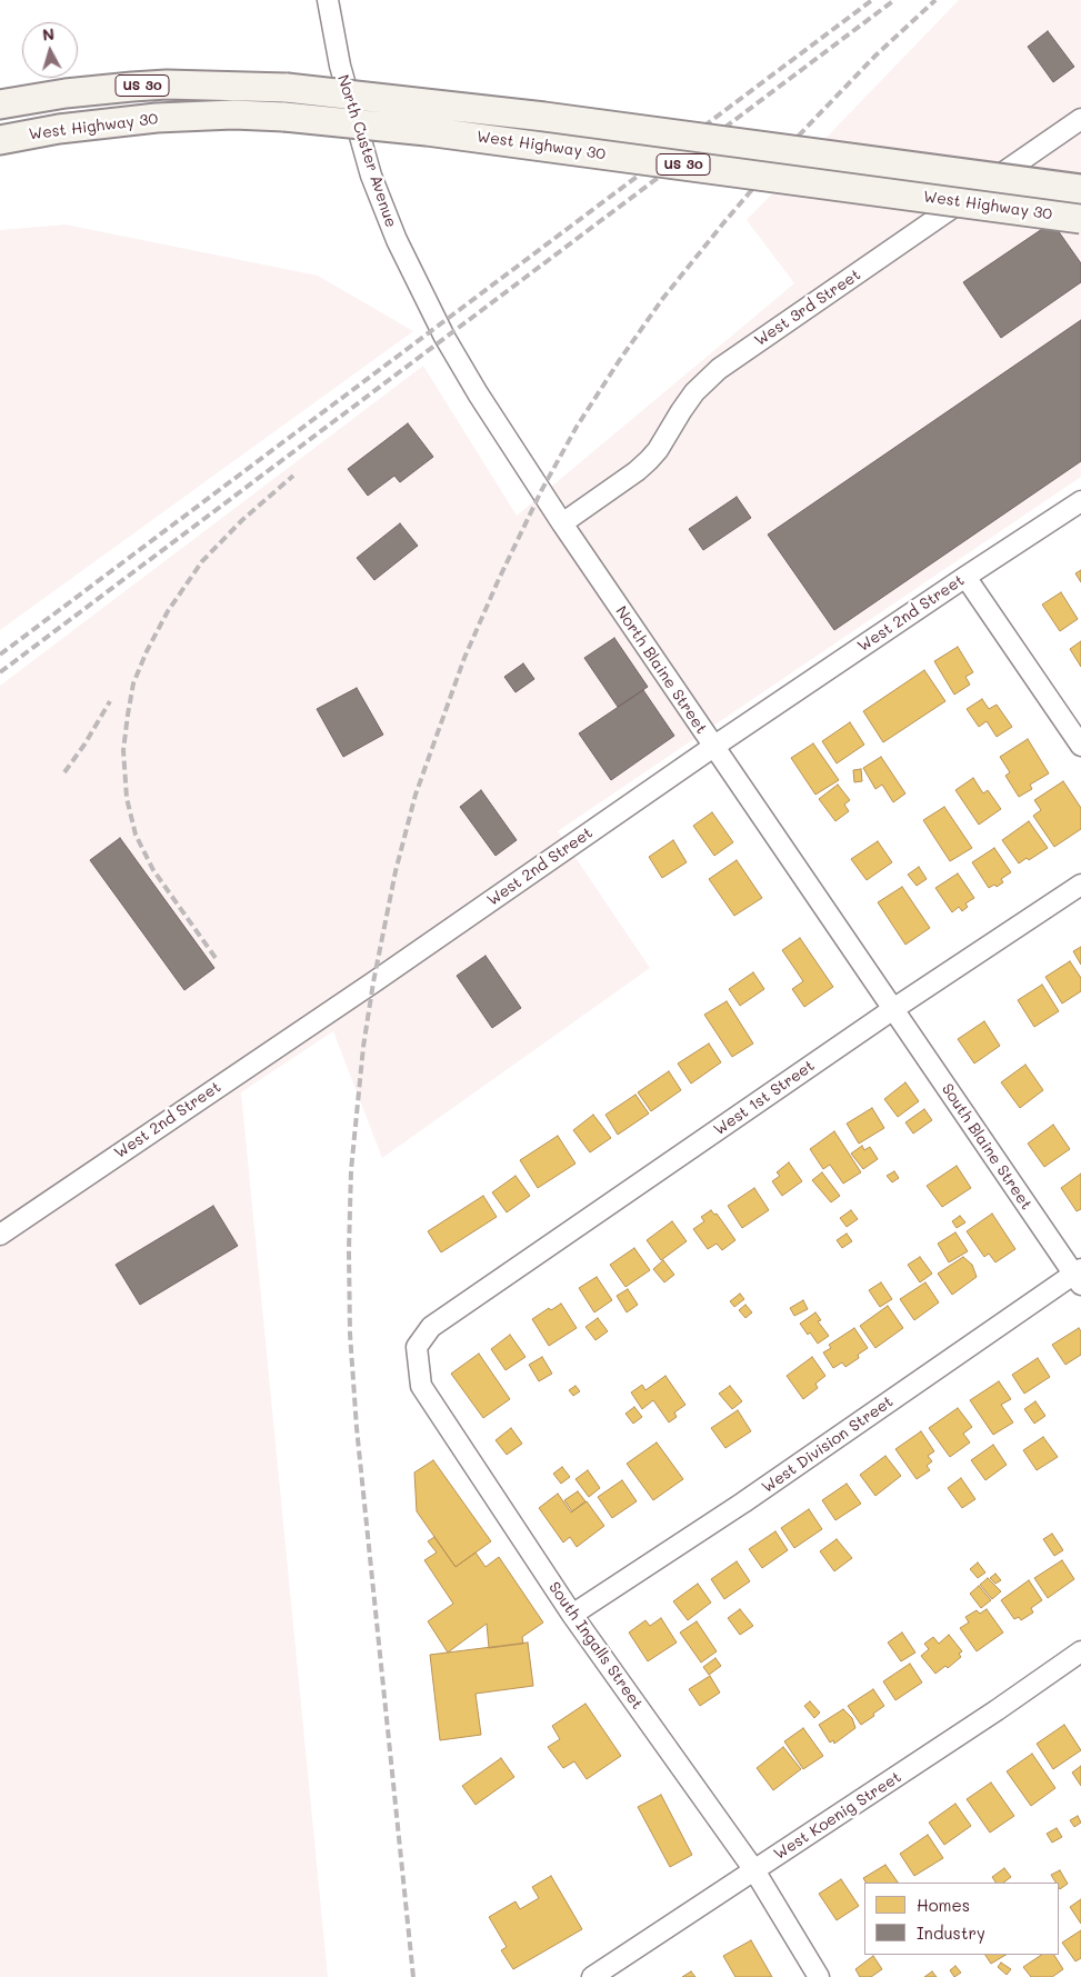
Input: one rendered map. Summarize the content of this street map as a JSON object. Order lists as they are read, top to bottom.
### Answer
{
  "streets": {
    "highway": ["US 30", "West Highway 30"],
    "street": [
      "North Custer Avenue",
      "West 3rd Street",
      "West 2nd Street",
      "North Blaine Street",
      "West 1st Street",
      "South Blaine Street",
      "West Division Street",
      "South Ingalls Street",
      "West Koenig Street"
    ]
  },
  "crossings": [
    ["North Custer Avenue", "North Blaine Street"],
    ["West 3rd Street", "North Blaine Street"],
    ["West 2nd Street", "North Blaine Street"],
    ["North Blaine Street", "West 1st Street"],
    ["North Blaine Street", "South Blaine Street"],
    ["West 1st Street", "South Blaine Street"],
    ["West 1st Street", "South Ingalls Street"],
    ["South Blaine Street", "West Division Street"],
    ["West Division Street", "South Ingalls Street"],
    ["South Ingalls Street", "West Koenig Street"]
  ],
  "legend": ["Homes", "Industry"],
  "north": "top"
}
